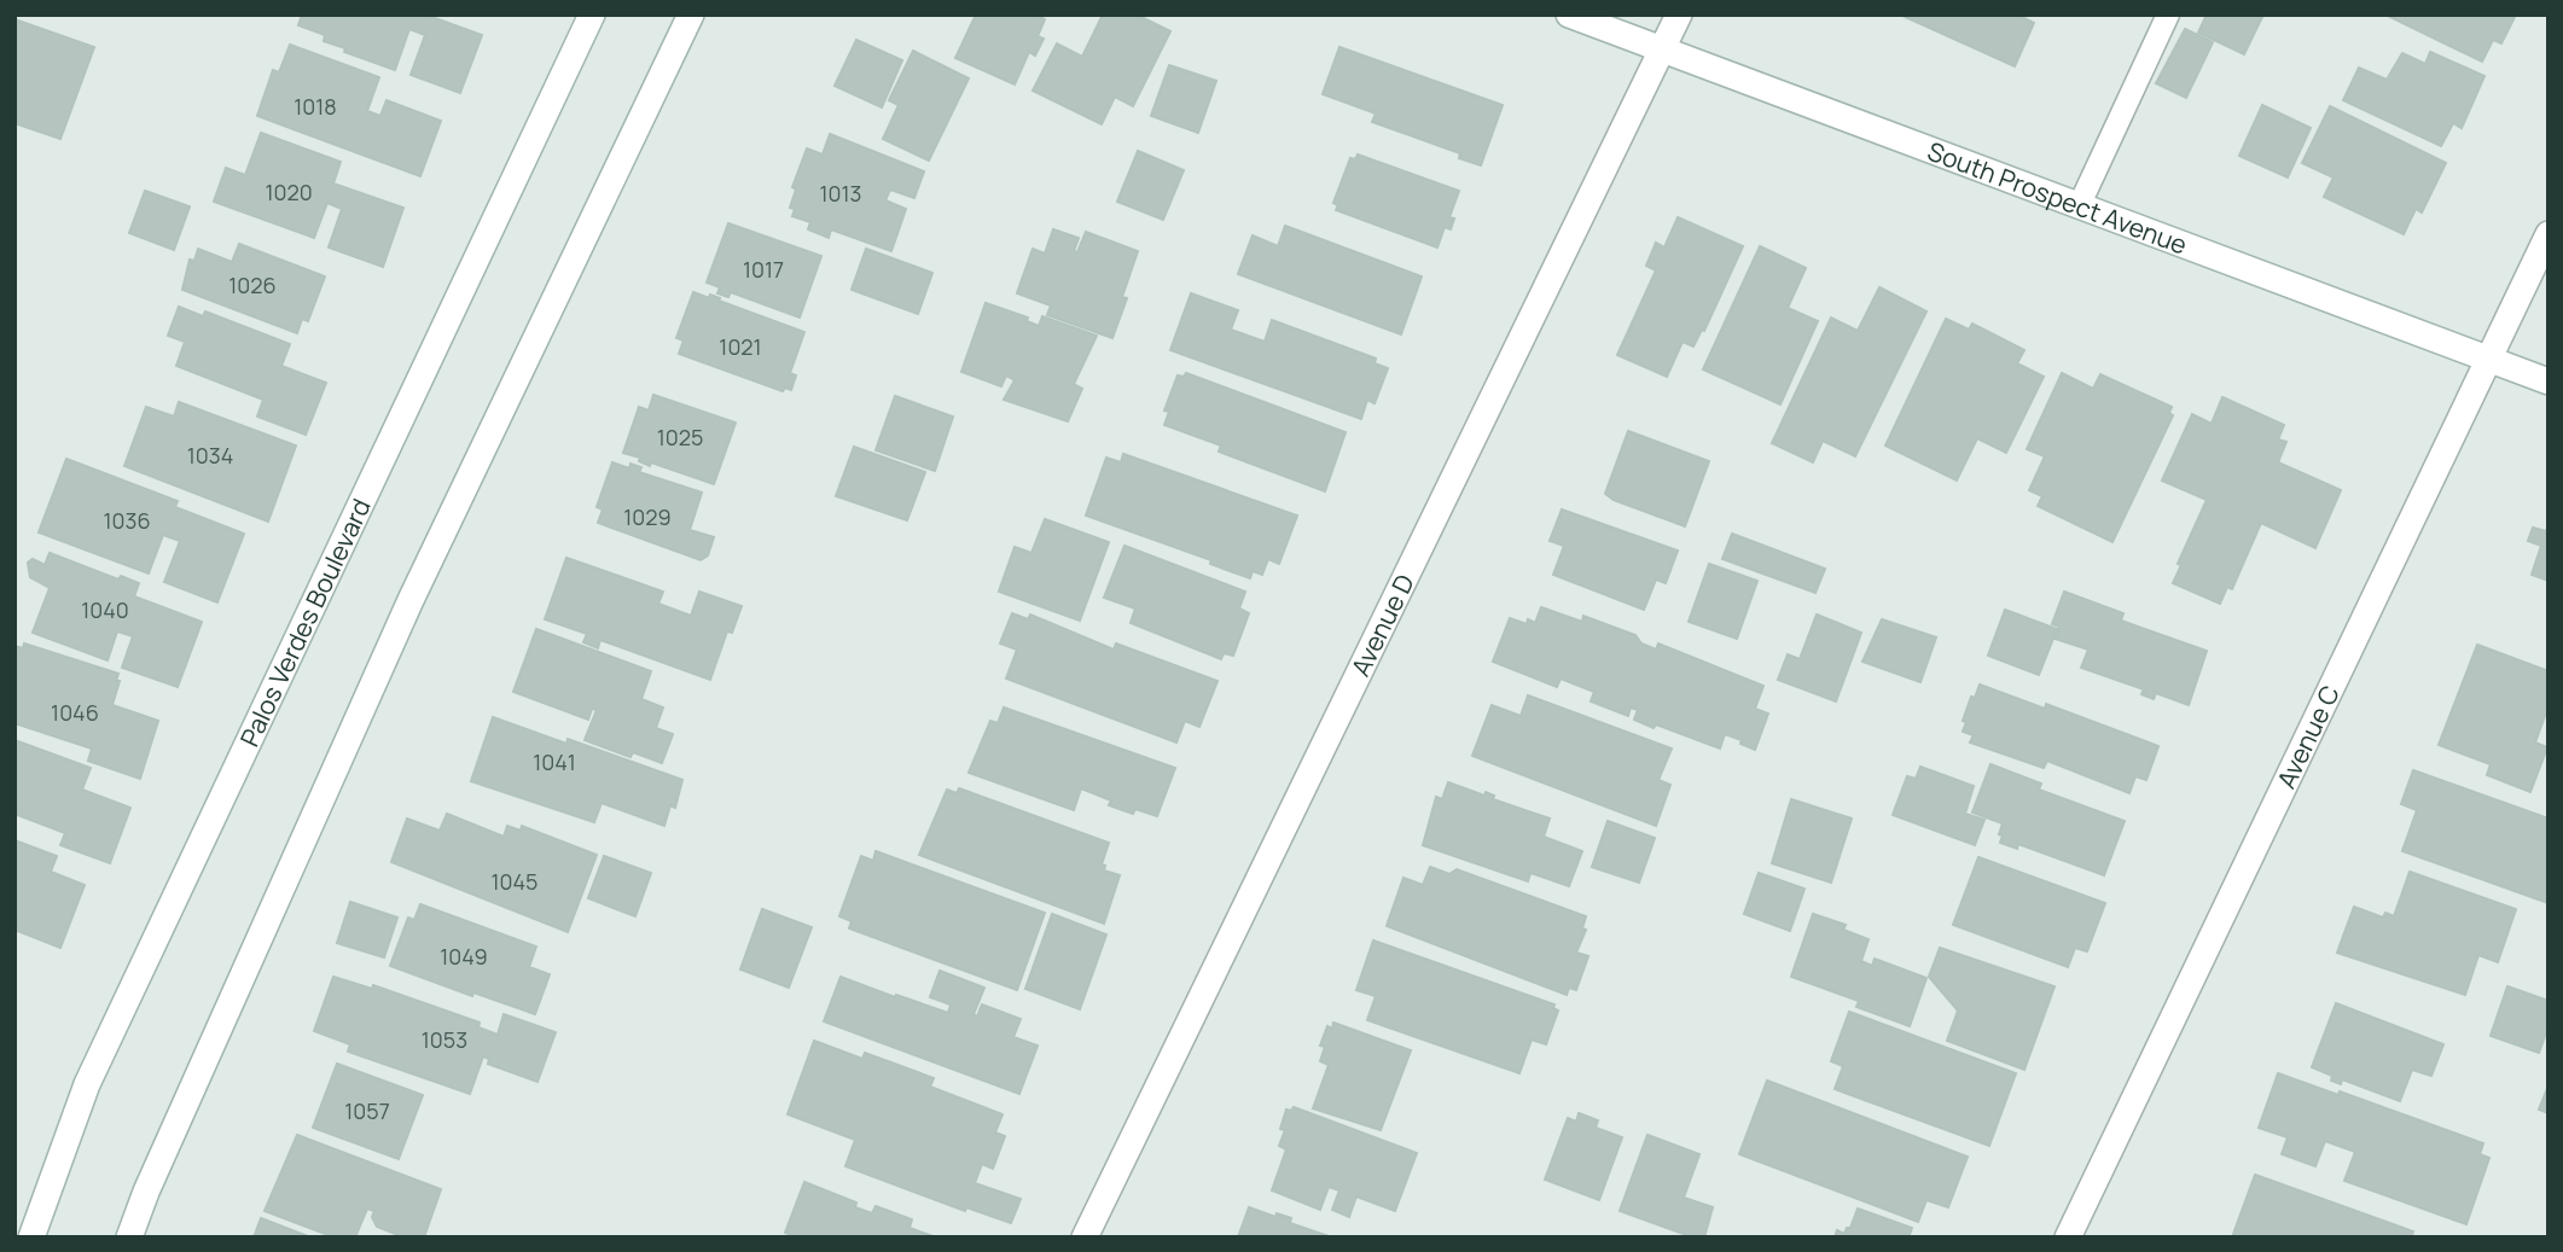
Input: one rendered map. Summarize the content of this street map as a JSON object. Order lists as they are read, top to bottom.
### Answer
{
  "streets": {
    "main road": [
      "South Prospect Avenue",
      "Palos Verdes Boulevard",
      "Avenue D",
      "Avenue C"
    ]
  },
  "crossings": [
    ["South Prospect Avenue", "Avenue D"],
    ["South Prospect Avenue", "Avenue C"]
  ],
  "house_numbers": [
    "1018",
    "1020",
    "1013",
    "1017",
    "1026",
    "1021",
    "1025",
    "1034",
    "1029",
    "1036",
    "1040",
    "1046",
    "1041",
    "1045",
    "1049",
    "1053",
    "1057"
  ]
}
